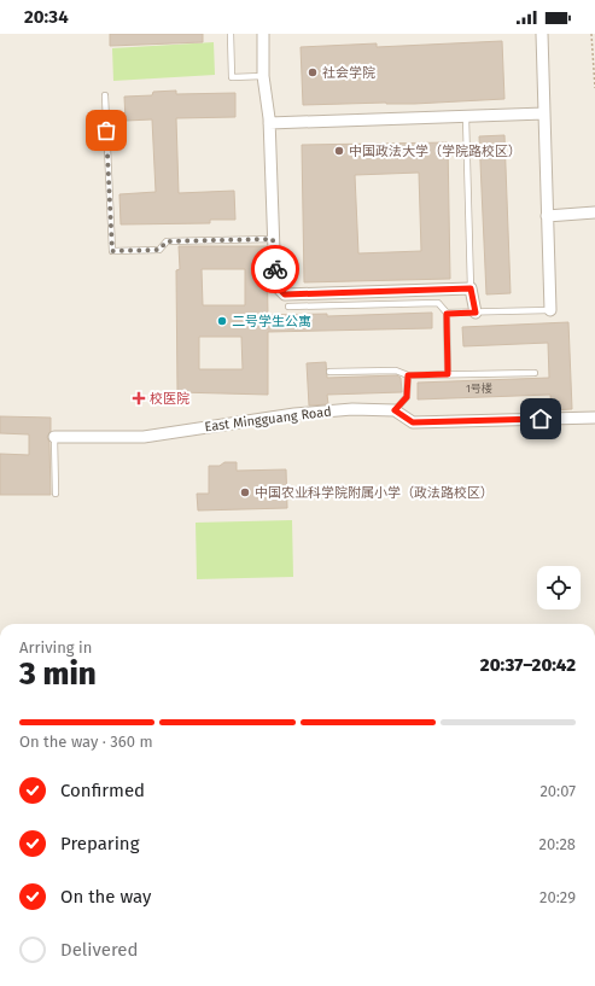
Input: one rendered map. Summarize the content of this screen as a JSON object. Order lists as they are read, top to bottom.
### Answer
{
  "streets": {
    "street": ["East Mingguang Road"]
  },
  "places": {
    "other": [
      "社会学院",
      "中国政法大学（学院路校区）",
      "二号学生公寓",
      "中国农业科学院附属小学（政法路校区）"
    ],
    "health": ["校医院"]
  },
  "house_numbers": ["1号楼"],
  "page": {
    "status": "20:34",
    "heading": ["3 min", "Arriving in", "20:37–20:42"],
    "bar": "On the way · 360 m",
    "list": [
      ["Confirmed", "20:07"],
      ["Preparing", "20:28"],
      ["On the way", "20:29"],
      "Delivered"
    ]
  }
}
